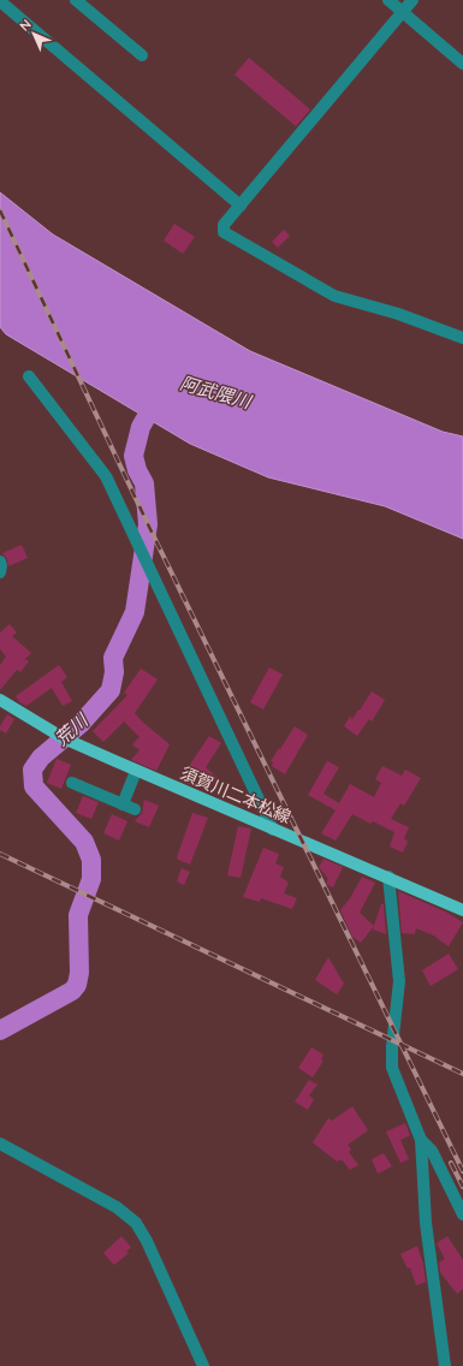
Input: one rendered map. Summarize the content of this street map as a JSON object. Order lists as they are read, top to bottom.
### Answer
{
  "streets": {
    "main road": ["須賀川二本松線"]
  },
  "water": ["阿武隈川", "荒川"],
  "north": "top left"
}
